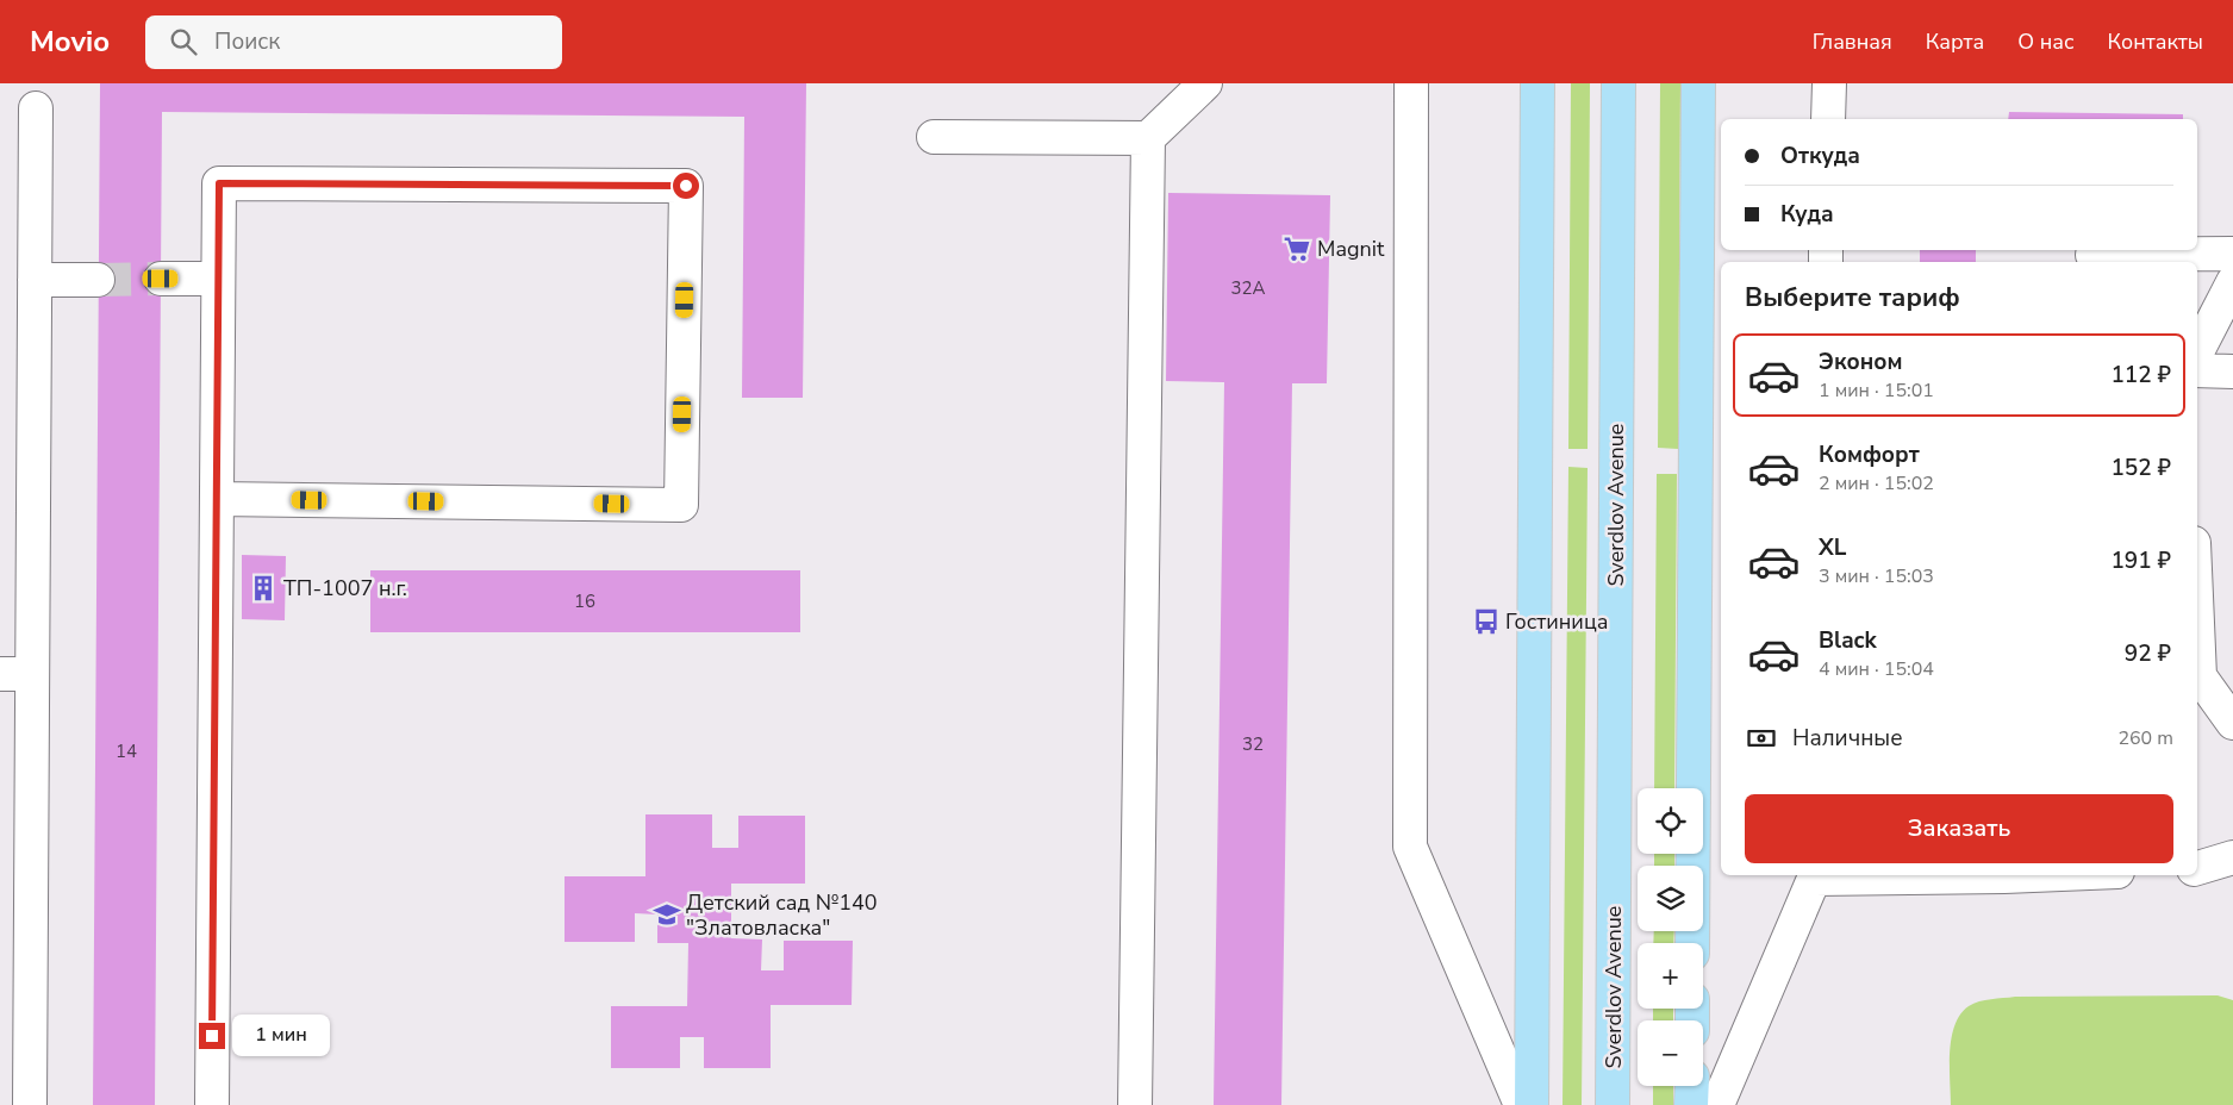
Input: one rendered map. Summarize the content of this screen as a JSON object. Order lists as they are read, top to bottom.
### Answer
{
  "streets": {
    "main road": ["Sverdlov Avenue"]
  },
  "places": {
    "supermarket": ["Magnit"],
    "building": ["ТП-1007 н.г."],
    "bus stop": ["Гостиница"],
    "school or university": ["Детский сад №140 \"Златовласка\""]
  },
  "house_numbers": [
    "32А",
    "16",
    "32",
    "14"
  ],
  "page": {
    "header": "Movio",
    "search": "Поиск",
    "nav": [
      "Главная",
      "Карта",
      "О нас",
      "Контакты"
    ],
    "banner": ["Откуда", "Куда"],
    "heading": "Выберите тариф",
    "list": [
      {
        "name": "Эконом",
        "note": "1 мин · 15:01",
        "value": "112 ₽"
      },
      {
        "name": "Комфорт",
        "note": "2 мин · 15:02",
        "value": "152 ₽"
      },
      {
        "name": "XL",
        "note": "3 мин · 15:03",
        "value": "191 ₽"
      },
      {
        "name": "Black",
        "note": "4 мин · 15:04",
        "value": "92 ₽"
      }
    ],
    "pay": ["Наличные", "260 m"],
    "buttons": "Заказать",
    "map_buttons": ["+", "−"],
    "bubble": "1 мин"
  }
}
